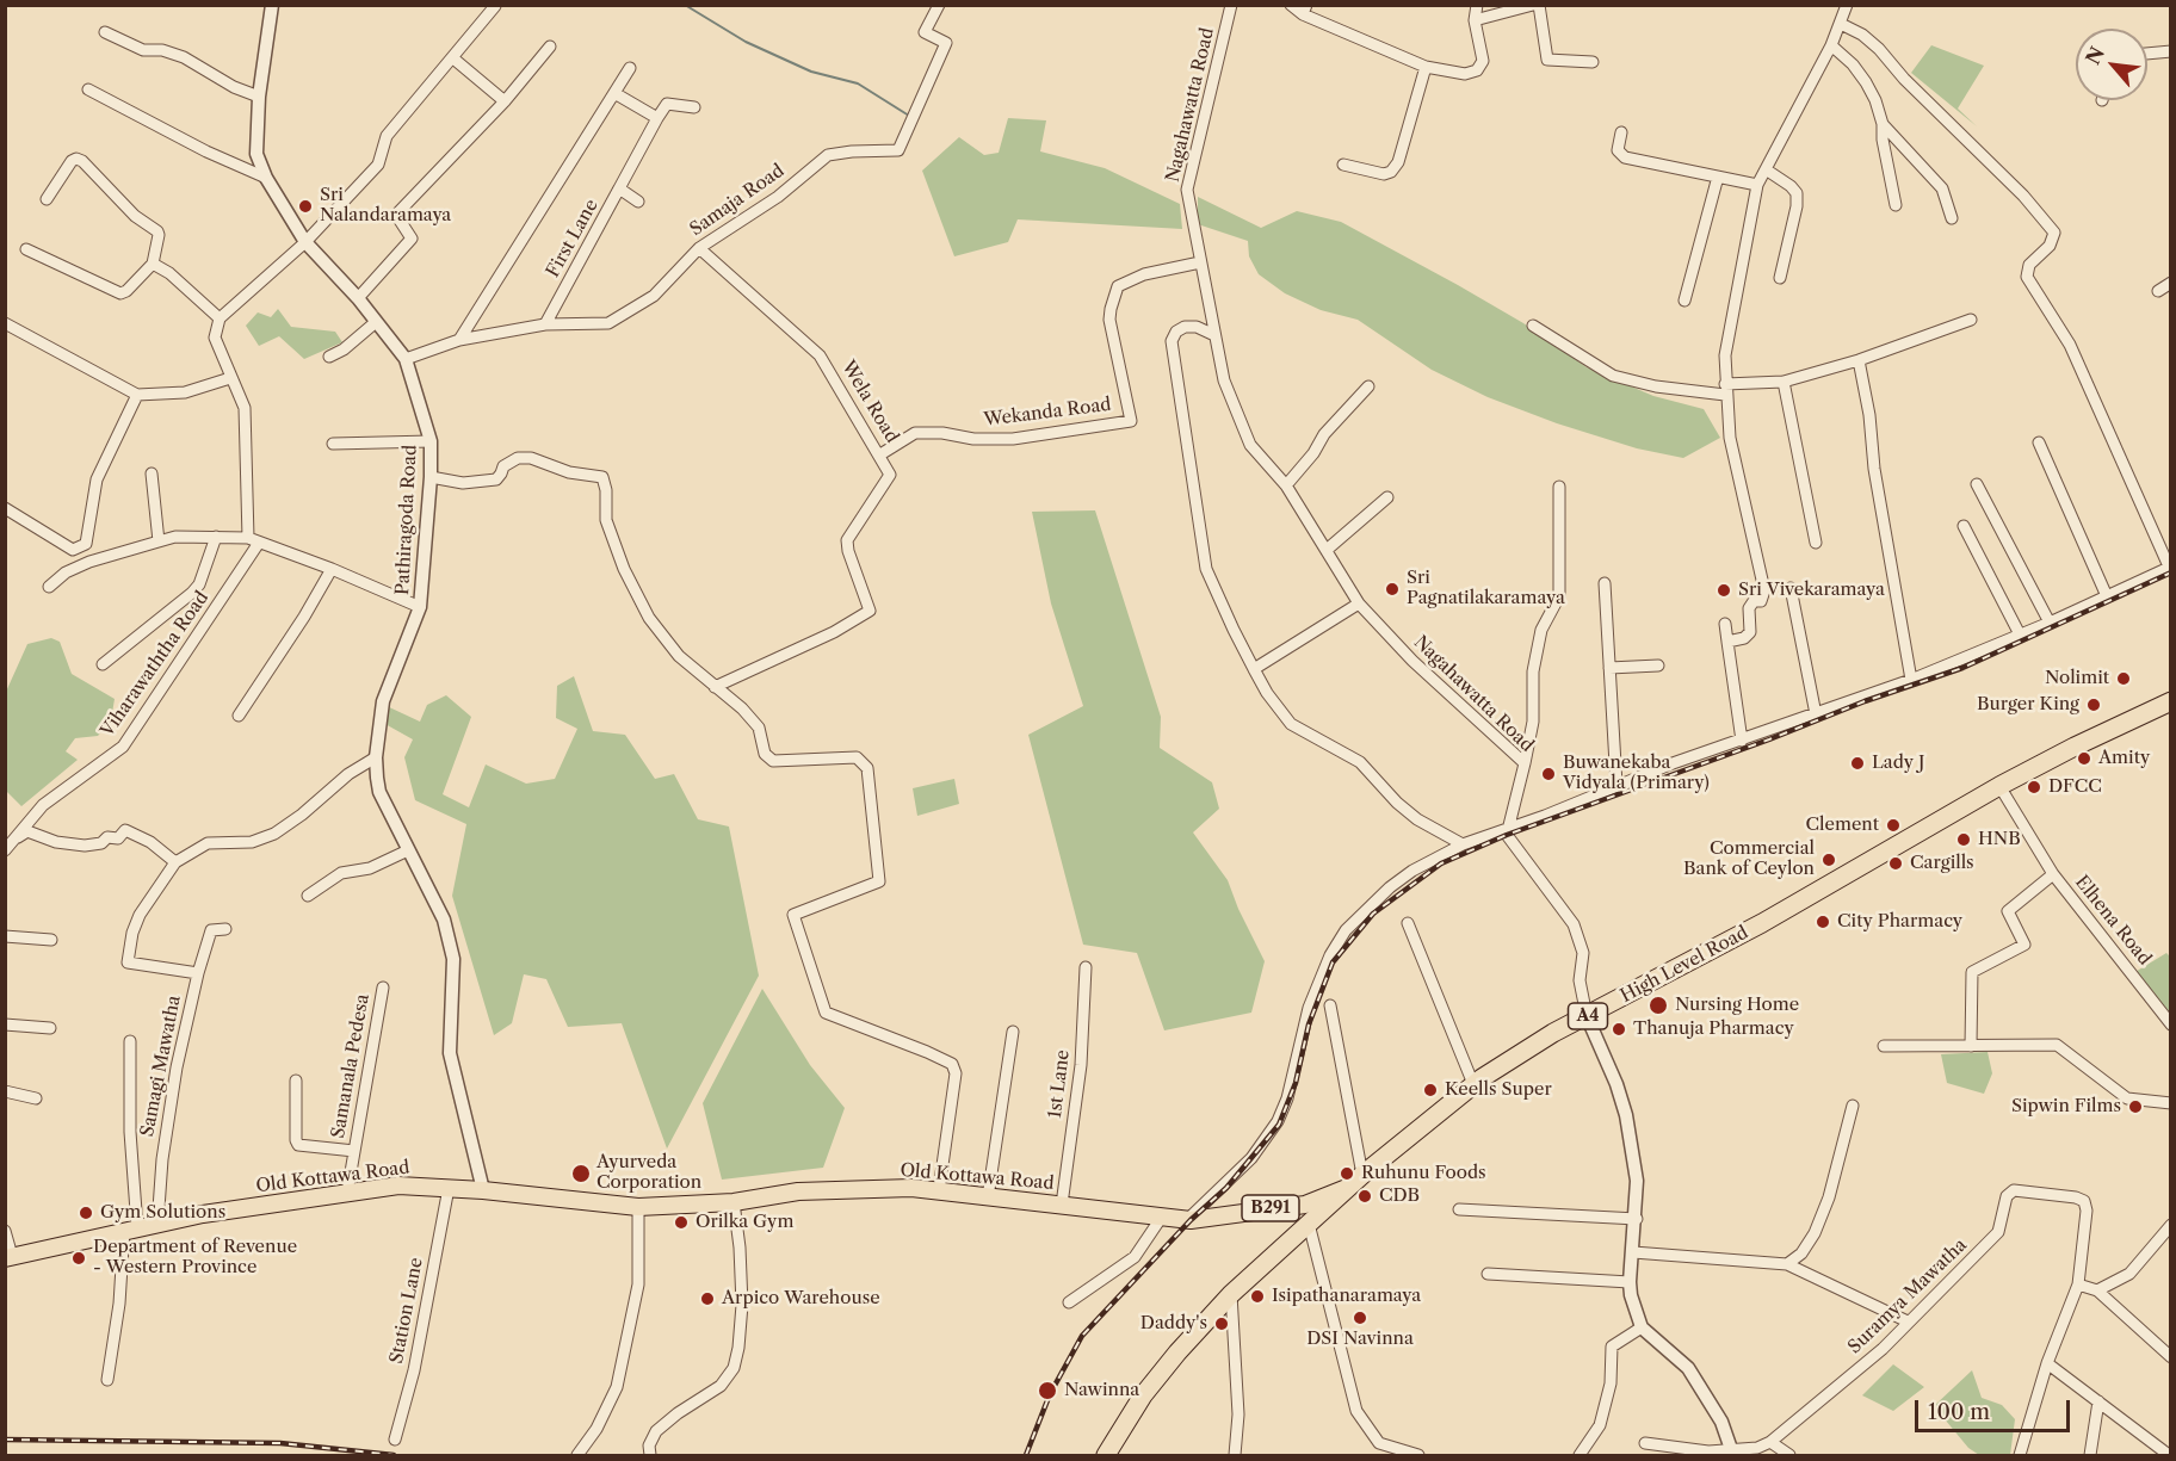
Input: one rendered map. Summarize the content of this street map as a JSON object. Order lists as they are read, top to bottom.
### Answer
{
  "streets": {
    "highway": ["High Level Road", "A4"],
    "main road": ["Old Kottawa Road", "B291"],
    "street": [
      "Nagahawatta Road",
      "Samaja Road",
      "First Lane",
      "Wela Road",
      "Wekanda Road",
      "Pathiragoda Road",
      "Viharawaththa Road",
      "Elhena Road",
      "Samagi Mawatha",
      "Samanala Pedesa",
      "1st Lane",
      "Suramya Mawatha",
      "Station Lane"
    ]
  },
  "crossings": [
    ["Nagahawatta Road", "Wekanda Road"],
    ["Samaja Road", "First Lane"],
    ["Samaja Road", "Wela Road"],
    ["Samaja Road", "Pathiragoda Road"],
    ["Wela Road", "Wekanda Road"],
    ["Pathiragoda Road", "Old Kottawa Road"],
    ["Elhena Road", "High Level Road"],
    ["High Level Road", "Old Kottawa Road"],
    ["Samagi Mawatha", "Old Kottawa Road"],
    ["Samanala Pedesa", "Old Kottawa Road"],
    ["1st Lane", "Old Kottawa Road"],
    ["Old Kottawa Road", "Station Lane"]
  ],
  "places": [
    "Sri Nalandaramaya",
    "Sri Pagnatilakaramaya",
    "Sri Vivekaramaya",
    "Nolimit",
    "Burger King",
    "Amity",
    "Lady J",
    "Buwanekaba Vidyala (Primary)",
    "DFCC",
    "Clement",
    "HNB",
    "Commercial Bank of Ceylon",
    "Cargills",
    "City Pharmacy",
    "Nursing Home",
    "Thanuja Pharmacy",
    "Keells Super",
    "Sipwin Films",
    "Ayurveda Corporation",
    "Ruhunu Foods",
    "CDB",
    "Gym Solutions",
    "Orilka Gym",
    "Department of Revenue - Western Province",
    "Isipathanaramaya",
    "Arpico Warehouse",
    "DSI Navinna",
    "Daddy's",
    "Nawinna"
  ],
  "scale_bar": "100 m",
  "north": "top left"
}
